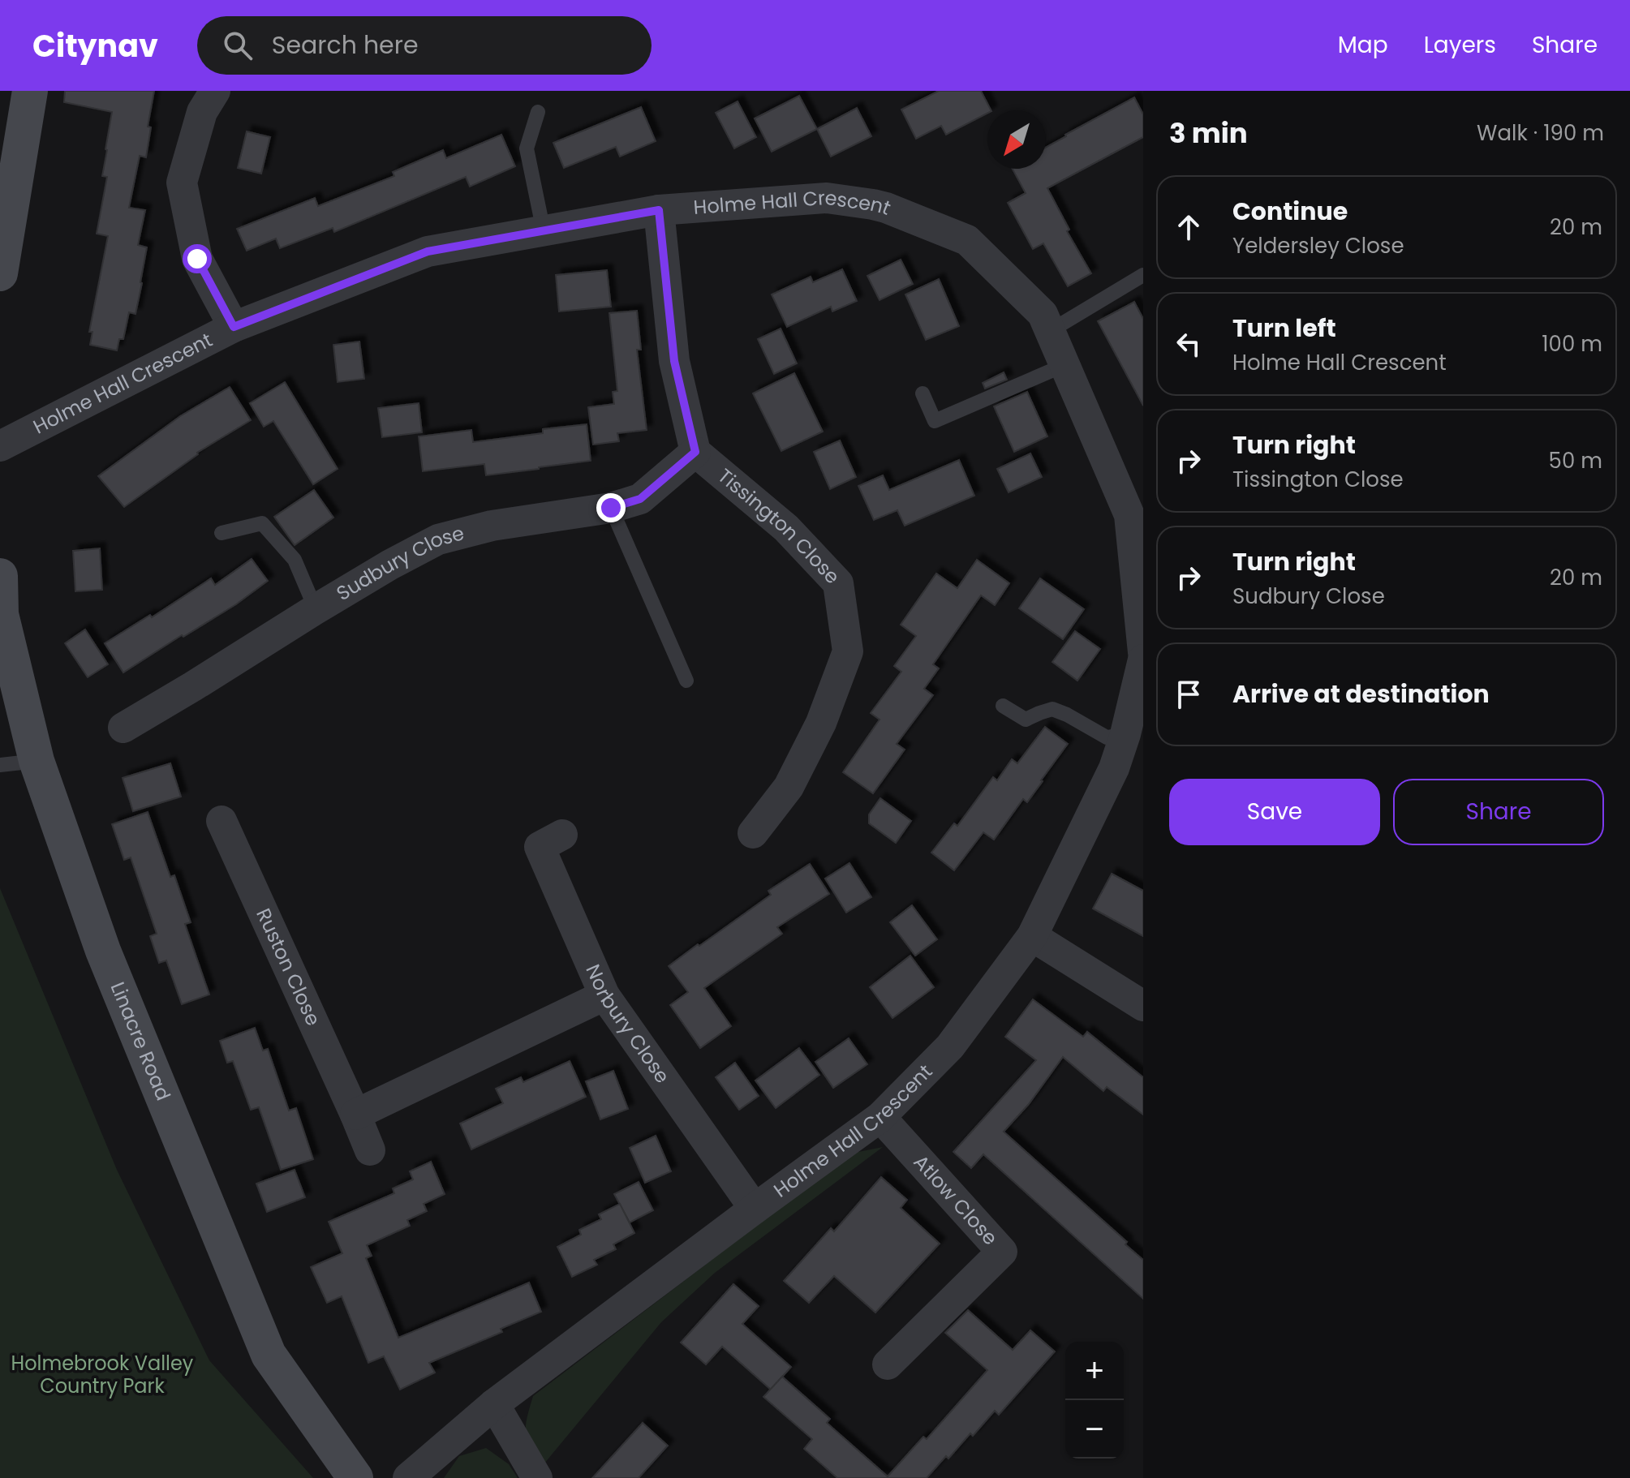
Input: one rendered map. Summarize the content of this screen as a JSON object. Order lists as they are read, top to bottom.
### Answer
{
  "streets": {
    "street": [
      "Holme Hall Crescent",
      "Tissington Close",
      "Sudbury Close",
      "Ruston Close",
      "Norbury Close",
      "Linacre Road",
      "Atlow Close"
    ]
  },
  "crossings": [
    ["Holme Hall Crescent", "Norbury Close"],
    ["Holme Hall Crescent", "Atlow Close"],
    ["Tissington Close", "Sudbury Close"]
  ],
  "parks": ["Holmebrook Valley Country Park"],
  "north": "bottom left",
  "page": {
    "header": "Citynav",
    "search": "Search here",
    "nav": ["Map", "Layers", "Share"],
    "heading": ["3 min", "Walk · 190 m"],
    "list": [
      ["Continue", "Yeldersley Close", "20 m"],
      ["Turn left", "Holme Hall Crescent", "100 m"],
      ["Turn right", "Tissington Close", "50 m"],
      ["Turn right", "Sudbury Close", "20 m"],
      "Arrive at destination"
    ],
    "buttons": ["Save", "Share"],
    "map_buttons": ["+", "−"]
  }
}
